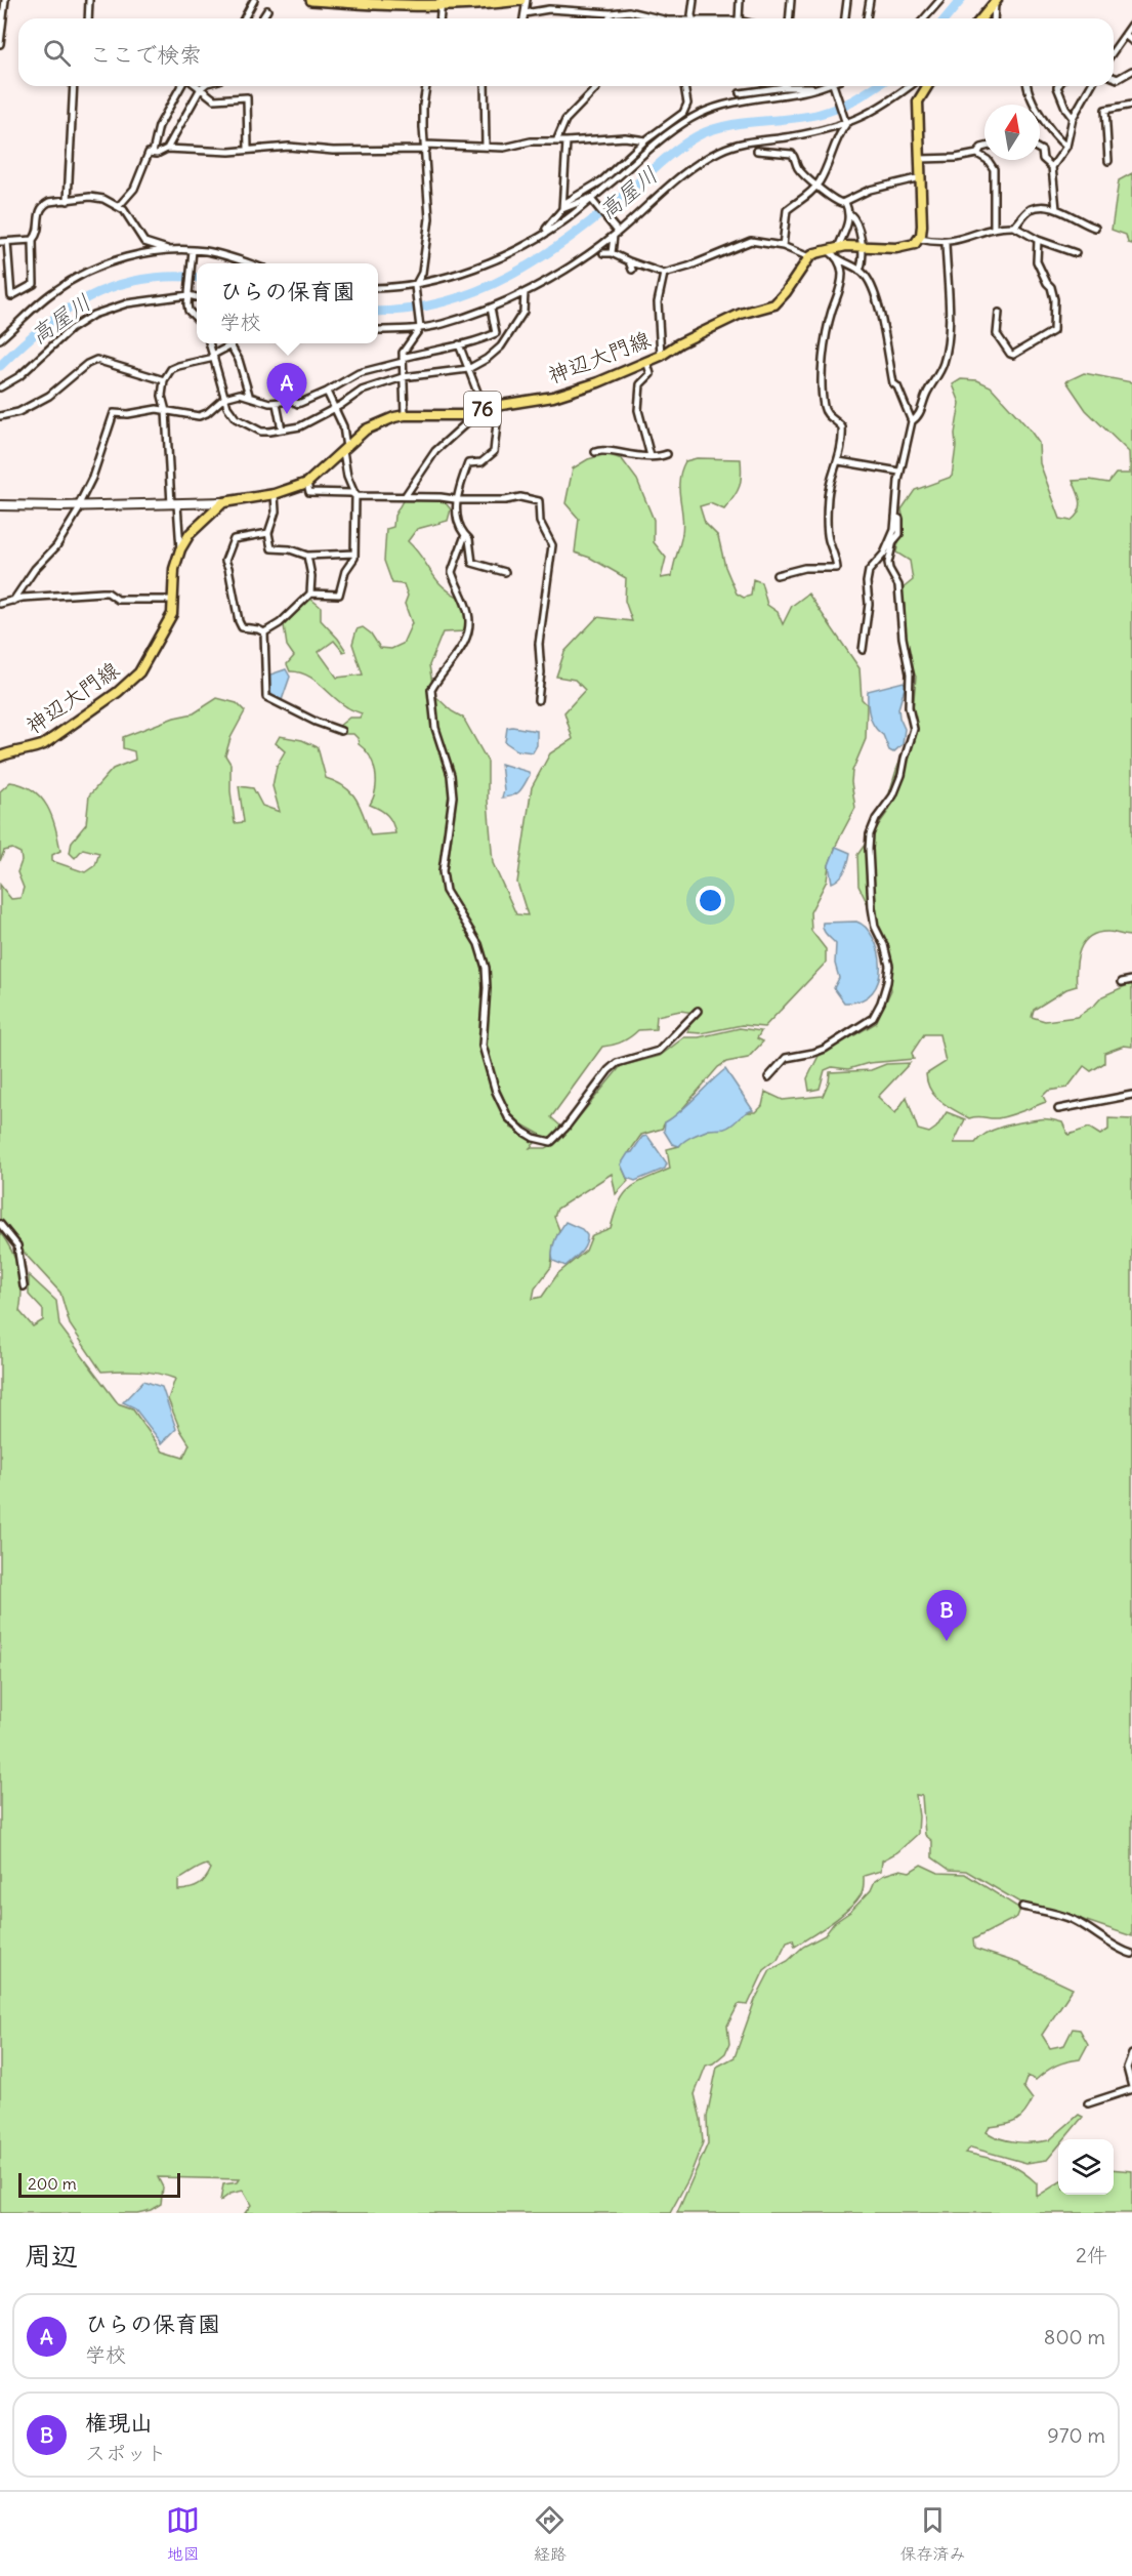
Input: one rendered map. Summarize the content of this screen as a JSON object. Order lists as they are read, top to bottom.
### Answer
{
  "streets": {
    "main road": ["神辺大門線", "76"]
  },
  "water": ["高屋川"],
  "scale_bar": "200 m",
  "north": "top",
  "page": {
    "search": "ここで検索",
    "popup": ["ひらの保育園", "学校"],
    "pins": ["A", "B"],
    "scale": "200 m",
    "heading": ["周辺", "2件"],
    "list": [
      {
        "mark": "A",
        "name": "ひらの保育園",
        "note": "学校",
        "value": "800 m"
      },
      {
        "mark": "B",
        "name": "権現山",
        "note": "スポット",
        "value": "970 m"
      }
    ],
    "nav": ["地図", "経路", "保存済み"]
  }
}
